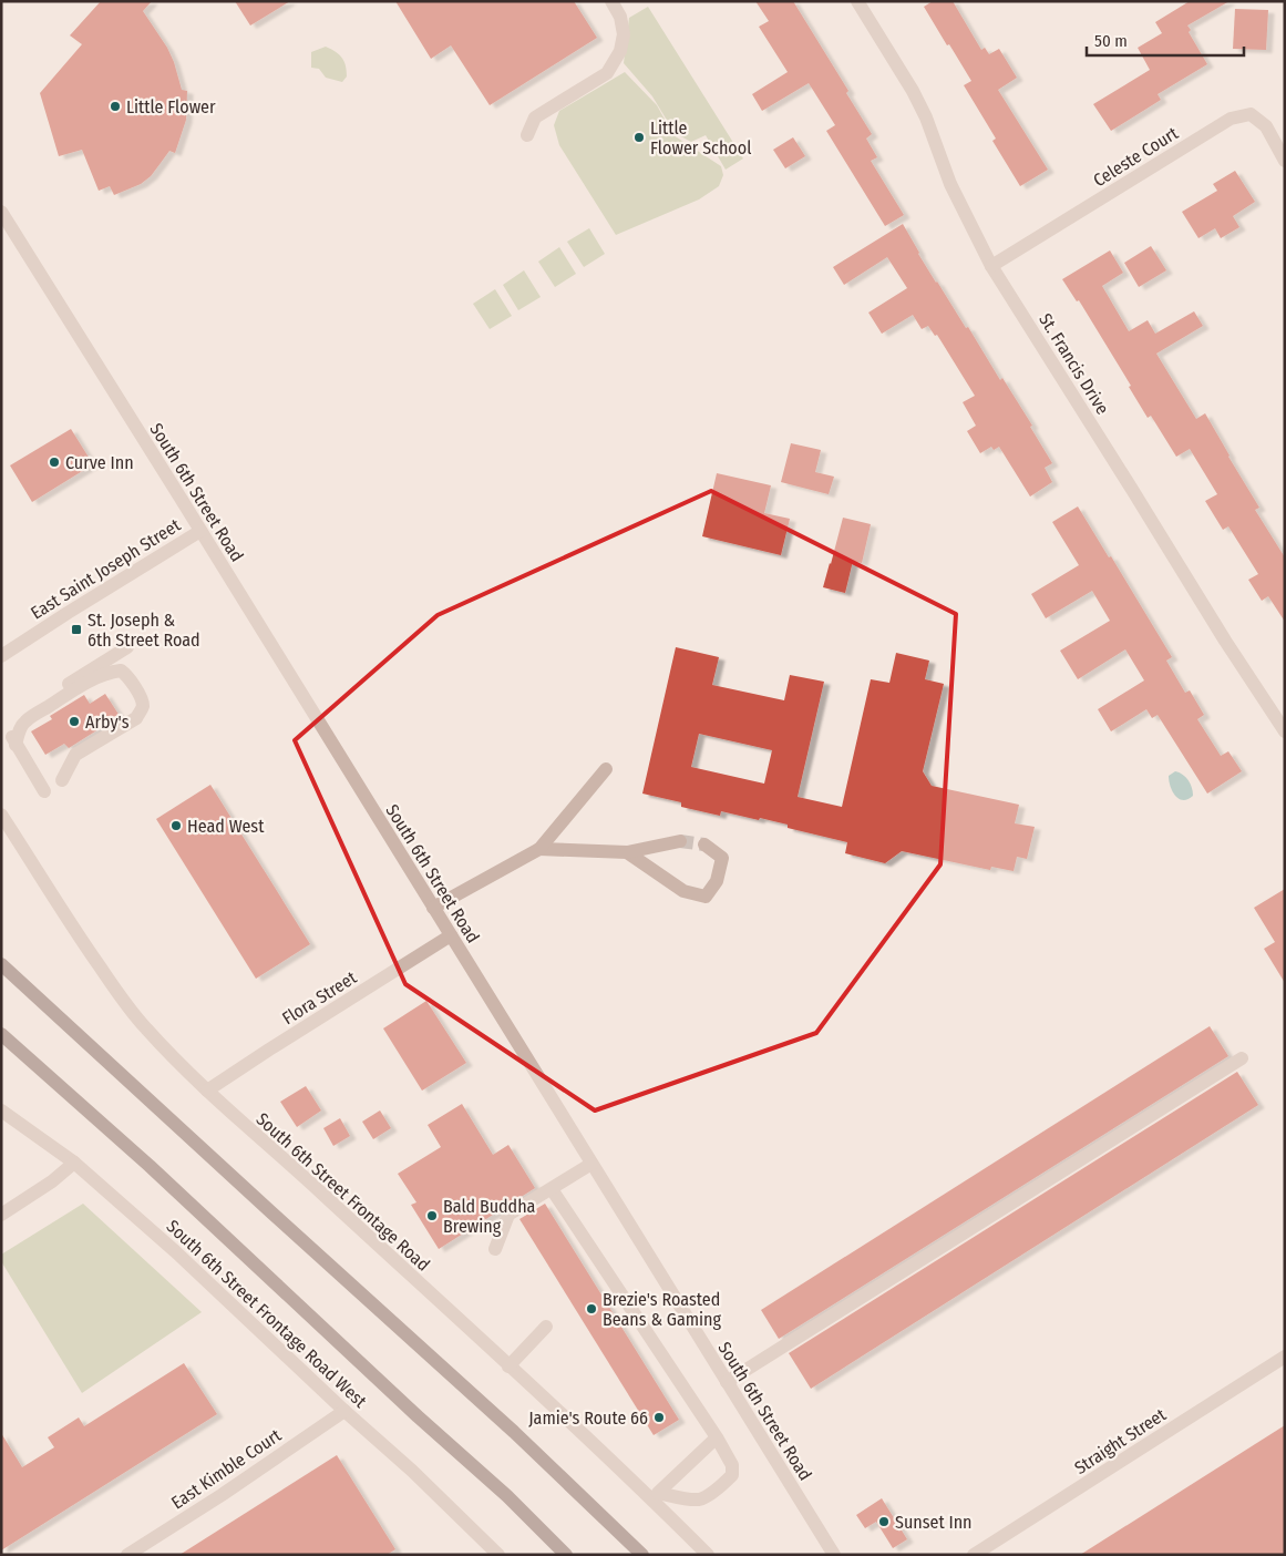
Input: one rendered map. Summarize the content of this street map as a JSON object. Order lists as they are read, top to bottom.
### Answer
{
  "streets": {
    "street": [
      "Celeste Court",
      "St. Francis Drive",
      "South 6th Street Road",
      "East Saint Joseph Street",
      "Flora Street",
      "South 6th Street Frontage Road",
      "South 6th Street Frontage Road West",
      "Straight Street",
      "East Kimble Court"
    ]
  },
  "crossings": [
    ["Celeste Court", "St. Francis Drive"],
    ["South 6th Street Road", "East Saint Joseph Street"],
    ["South 6th Street Road", "Flora Street"],
    ["Flora Street", "South 6th Street Frontage Road"],
    ["South 6th Street Frontage Road West", "East Kimble Court"]
  ],
  "places": {
    "other": [
      "Little Flower",
      "Little Flower School",
      "Curve Inn",
      "Arby's",
      "Head West",
      "Bald Buddha Brewing",
      "Brezie's Roasted Beans & Gaming",
      "Jamie's Route 66",
      "Sunset Inn"
    ],
    "transit": ["St. Joseph & 6th Street Road"]
  },
  "scale_bar": "50 m"
}
